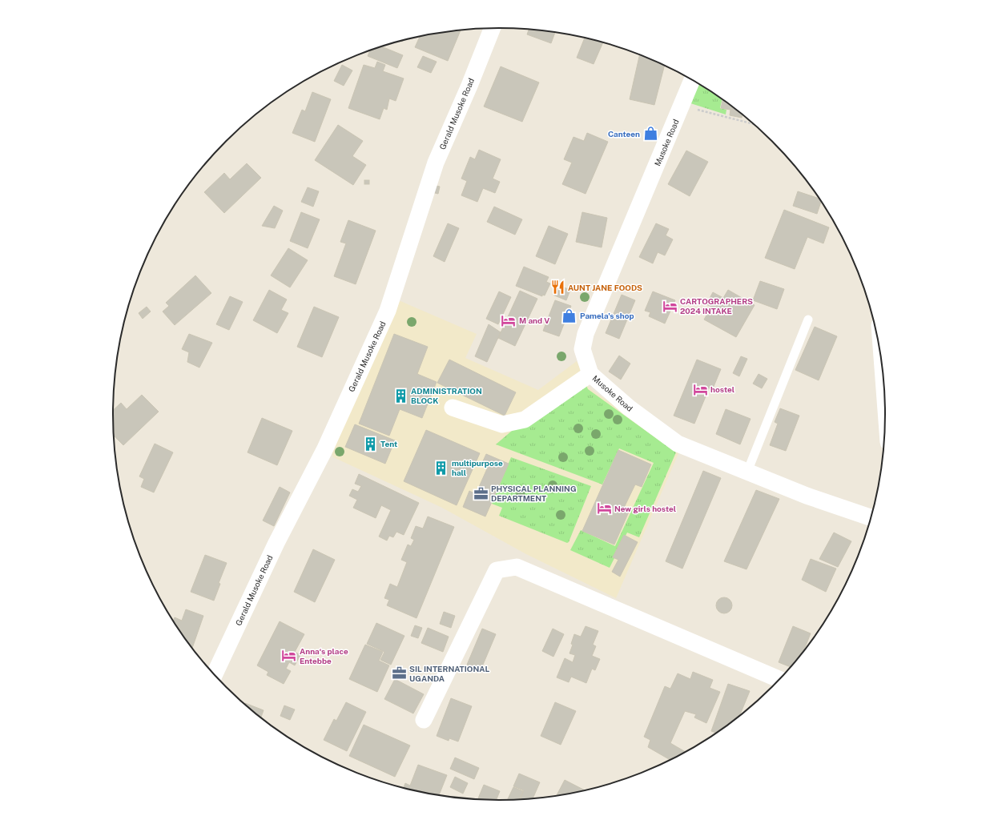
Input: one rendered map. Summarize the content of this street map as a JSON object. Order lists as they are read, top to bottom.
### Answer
{
  "streets": {
    "street": ["Gerald Musoke Road", "Musoke Road"]
  },
  "places": {
    "shop": ["Canteen", "Pamela's shop"],
    "restaurant": ["AUNT JANE FOODS"],
    "hotel": [
      "CARTOGRAPHERS 2024 INTAKE",
      "M and V",
      "hostel",
      "New girls hostel",
      "Anna‘s place Entebbe"
    ],
    "building": ["ADMINISTRATION BLOCK", "Tent", "multipurpose hall"],
    "office": ["PHYSICAL PLANNING DEPARTMENT", "SIL INTERNATIONAL UGANDA"]
  }
}
